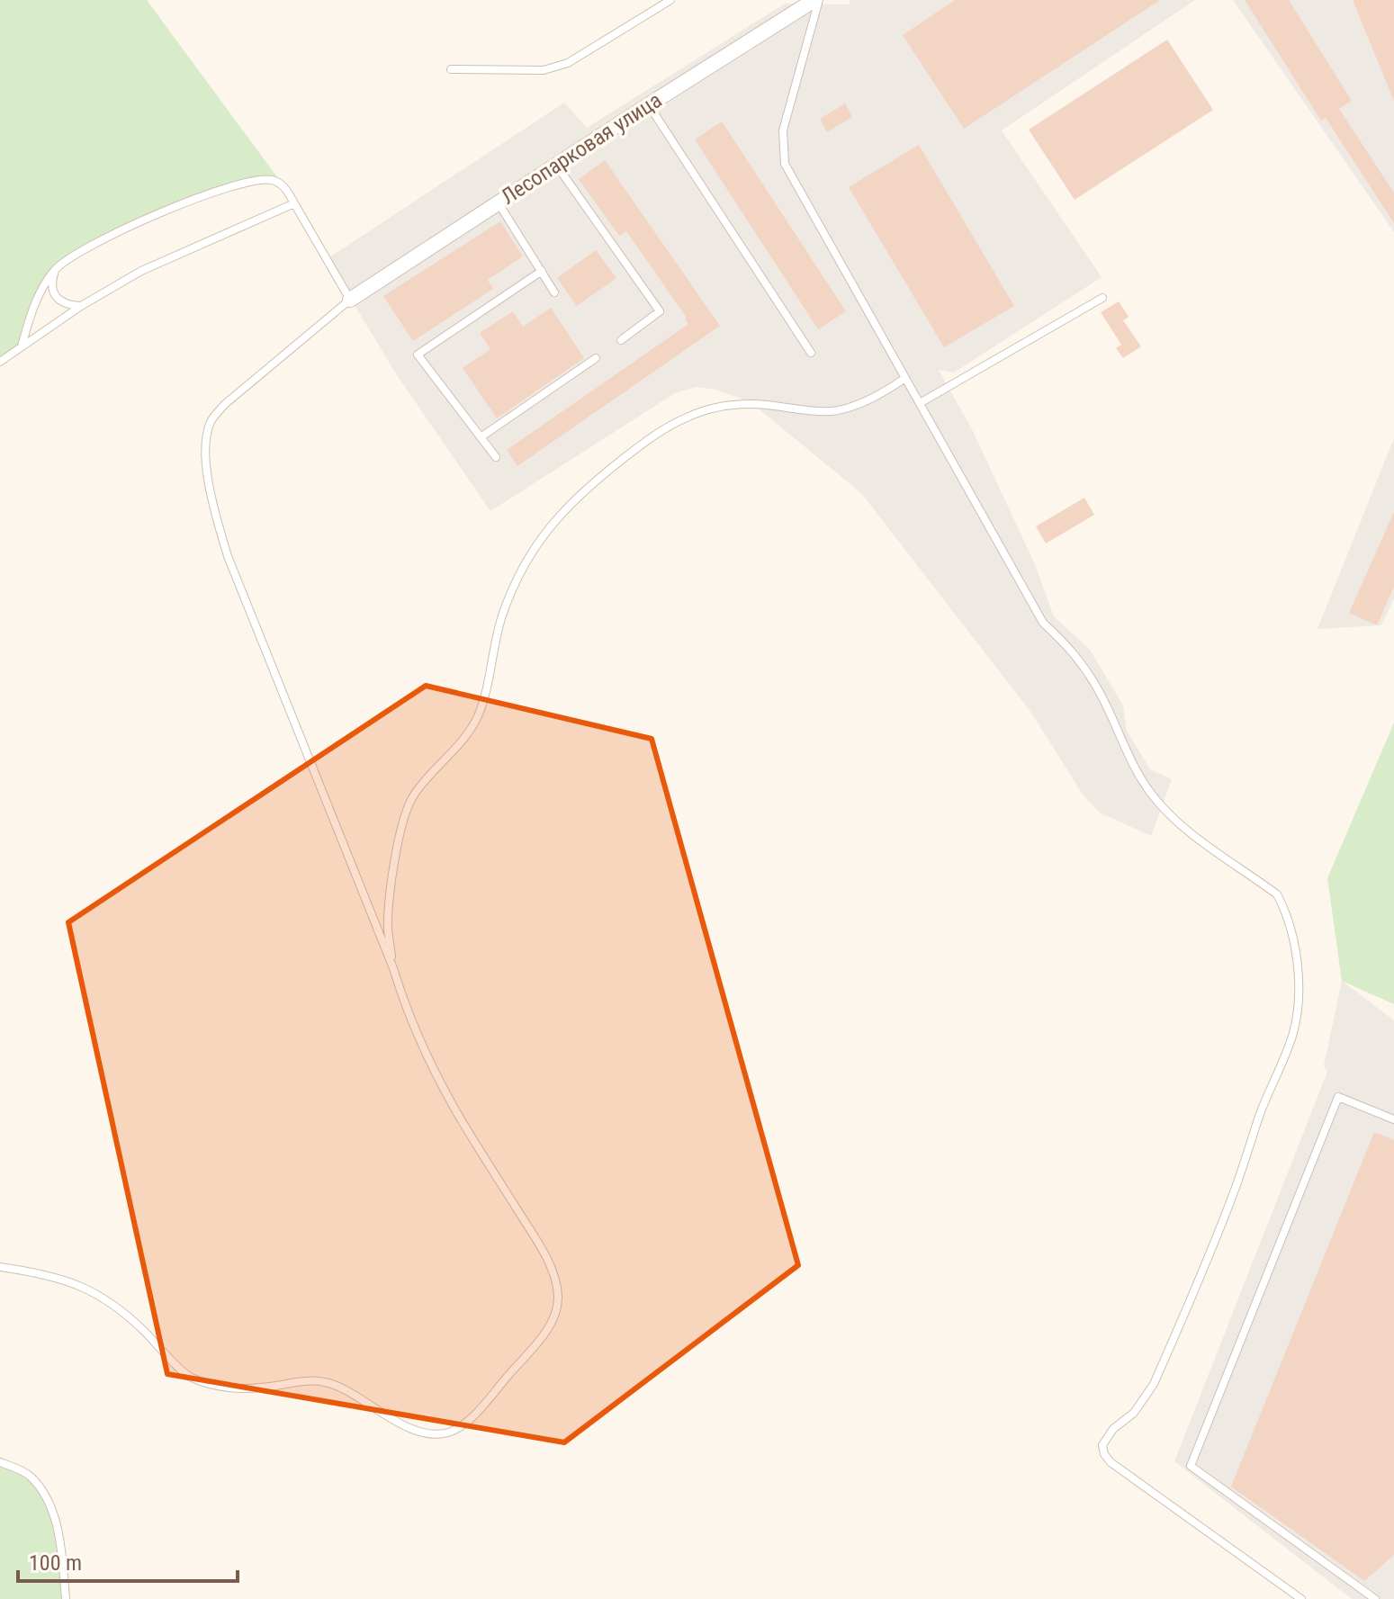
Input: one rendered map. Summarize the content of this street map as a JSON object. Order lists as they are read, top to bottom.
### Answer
{
  "streets": {
    "street": ["Лесопарковая улица"]
  },
  "scale_bar": "100 m"
}
